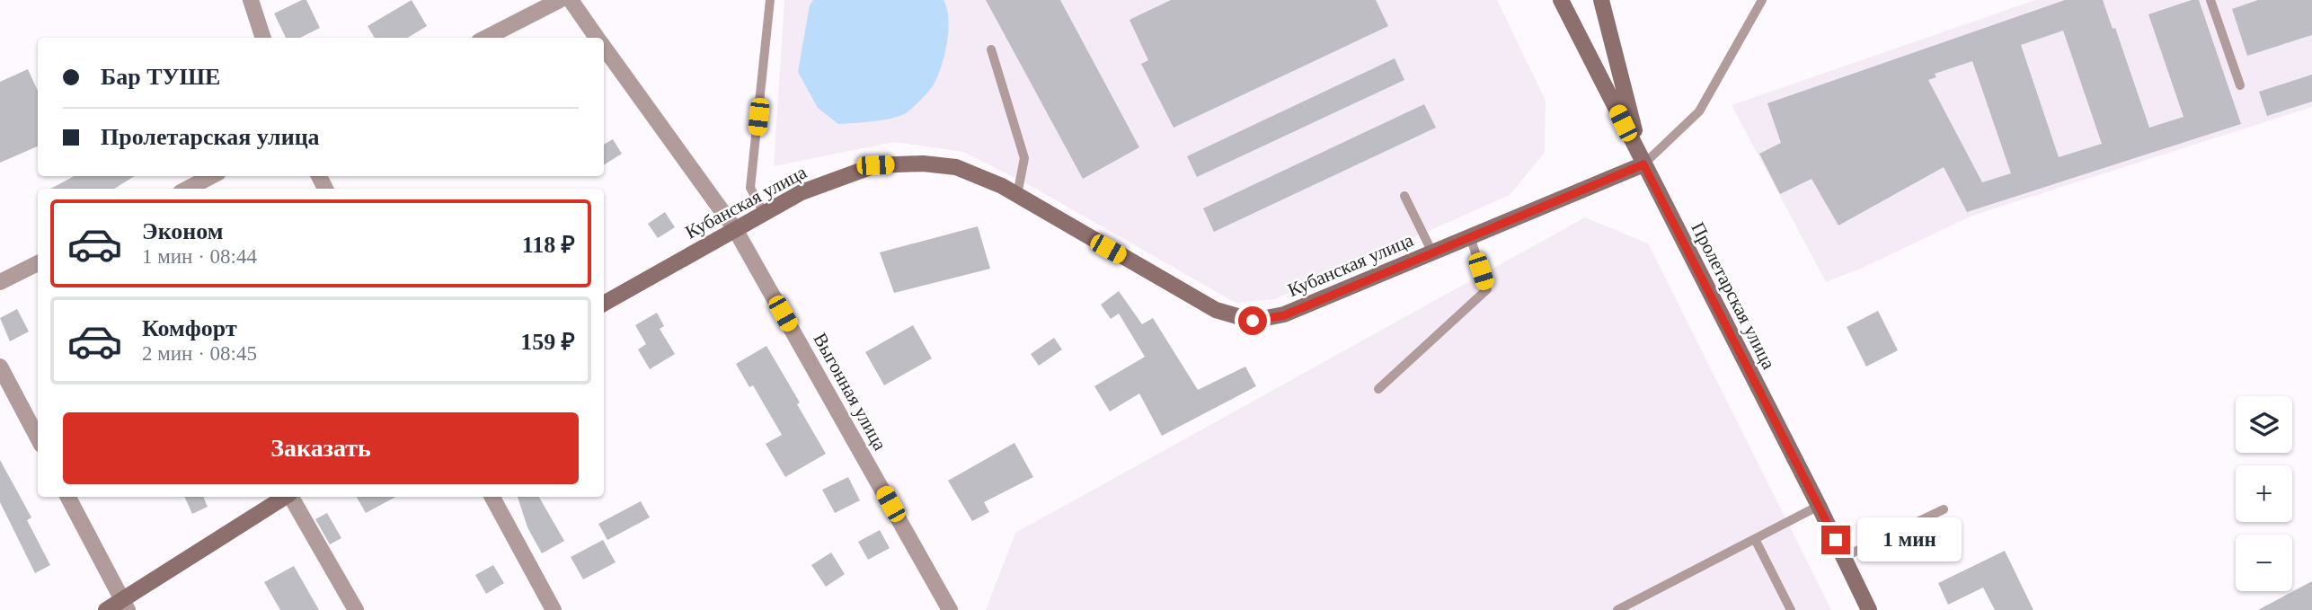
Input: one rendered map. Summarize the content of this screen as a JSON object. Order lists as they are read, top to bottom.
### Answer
{
  "streets": {
    "street": ["Кубанская улица", "Пролетарская улица", "Выгонная улица"]
  },
  "crossings": [
    ["Кубанская улица", "Пролетарская улица"],
    ["Кубанская улица", "Выгонная улица"]
  ],
  "page": {
    "banner": ["Бар ТУШЕ", "Пролетарская улица"],
    "list": [
      {
        "name": "Эконом",
        "note": "1 мин · 08:44",
        "value": "118 ₽"
      },
      {
        "name": "Комфорт",
        "note": "2 мин · 08:45",
        "value": "159 ₽"
      }
    ],
    "map_buttons": ["+", "−"],
    "buttons": "Заказать",
    "bubble": "1 мин"
  }
}
